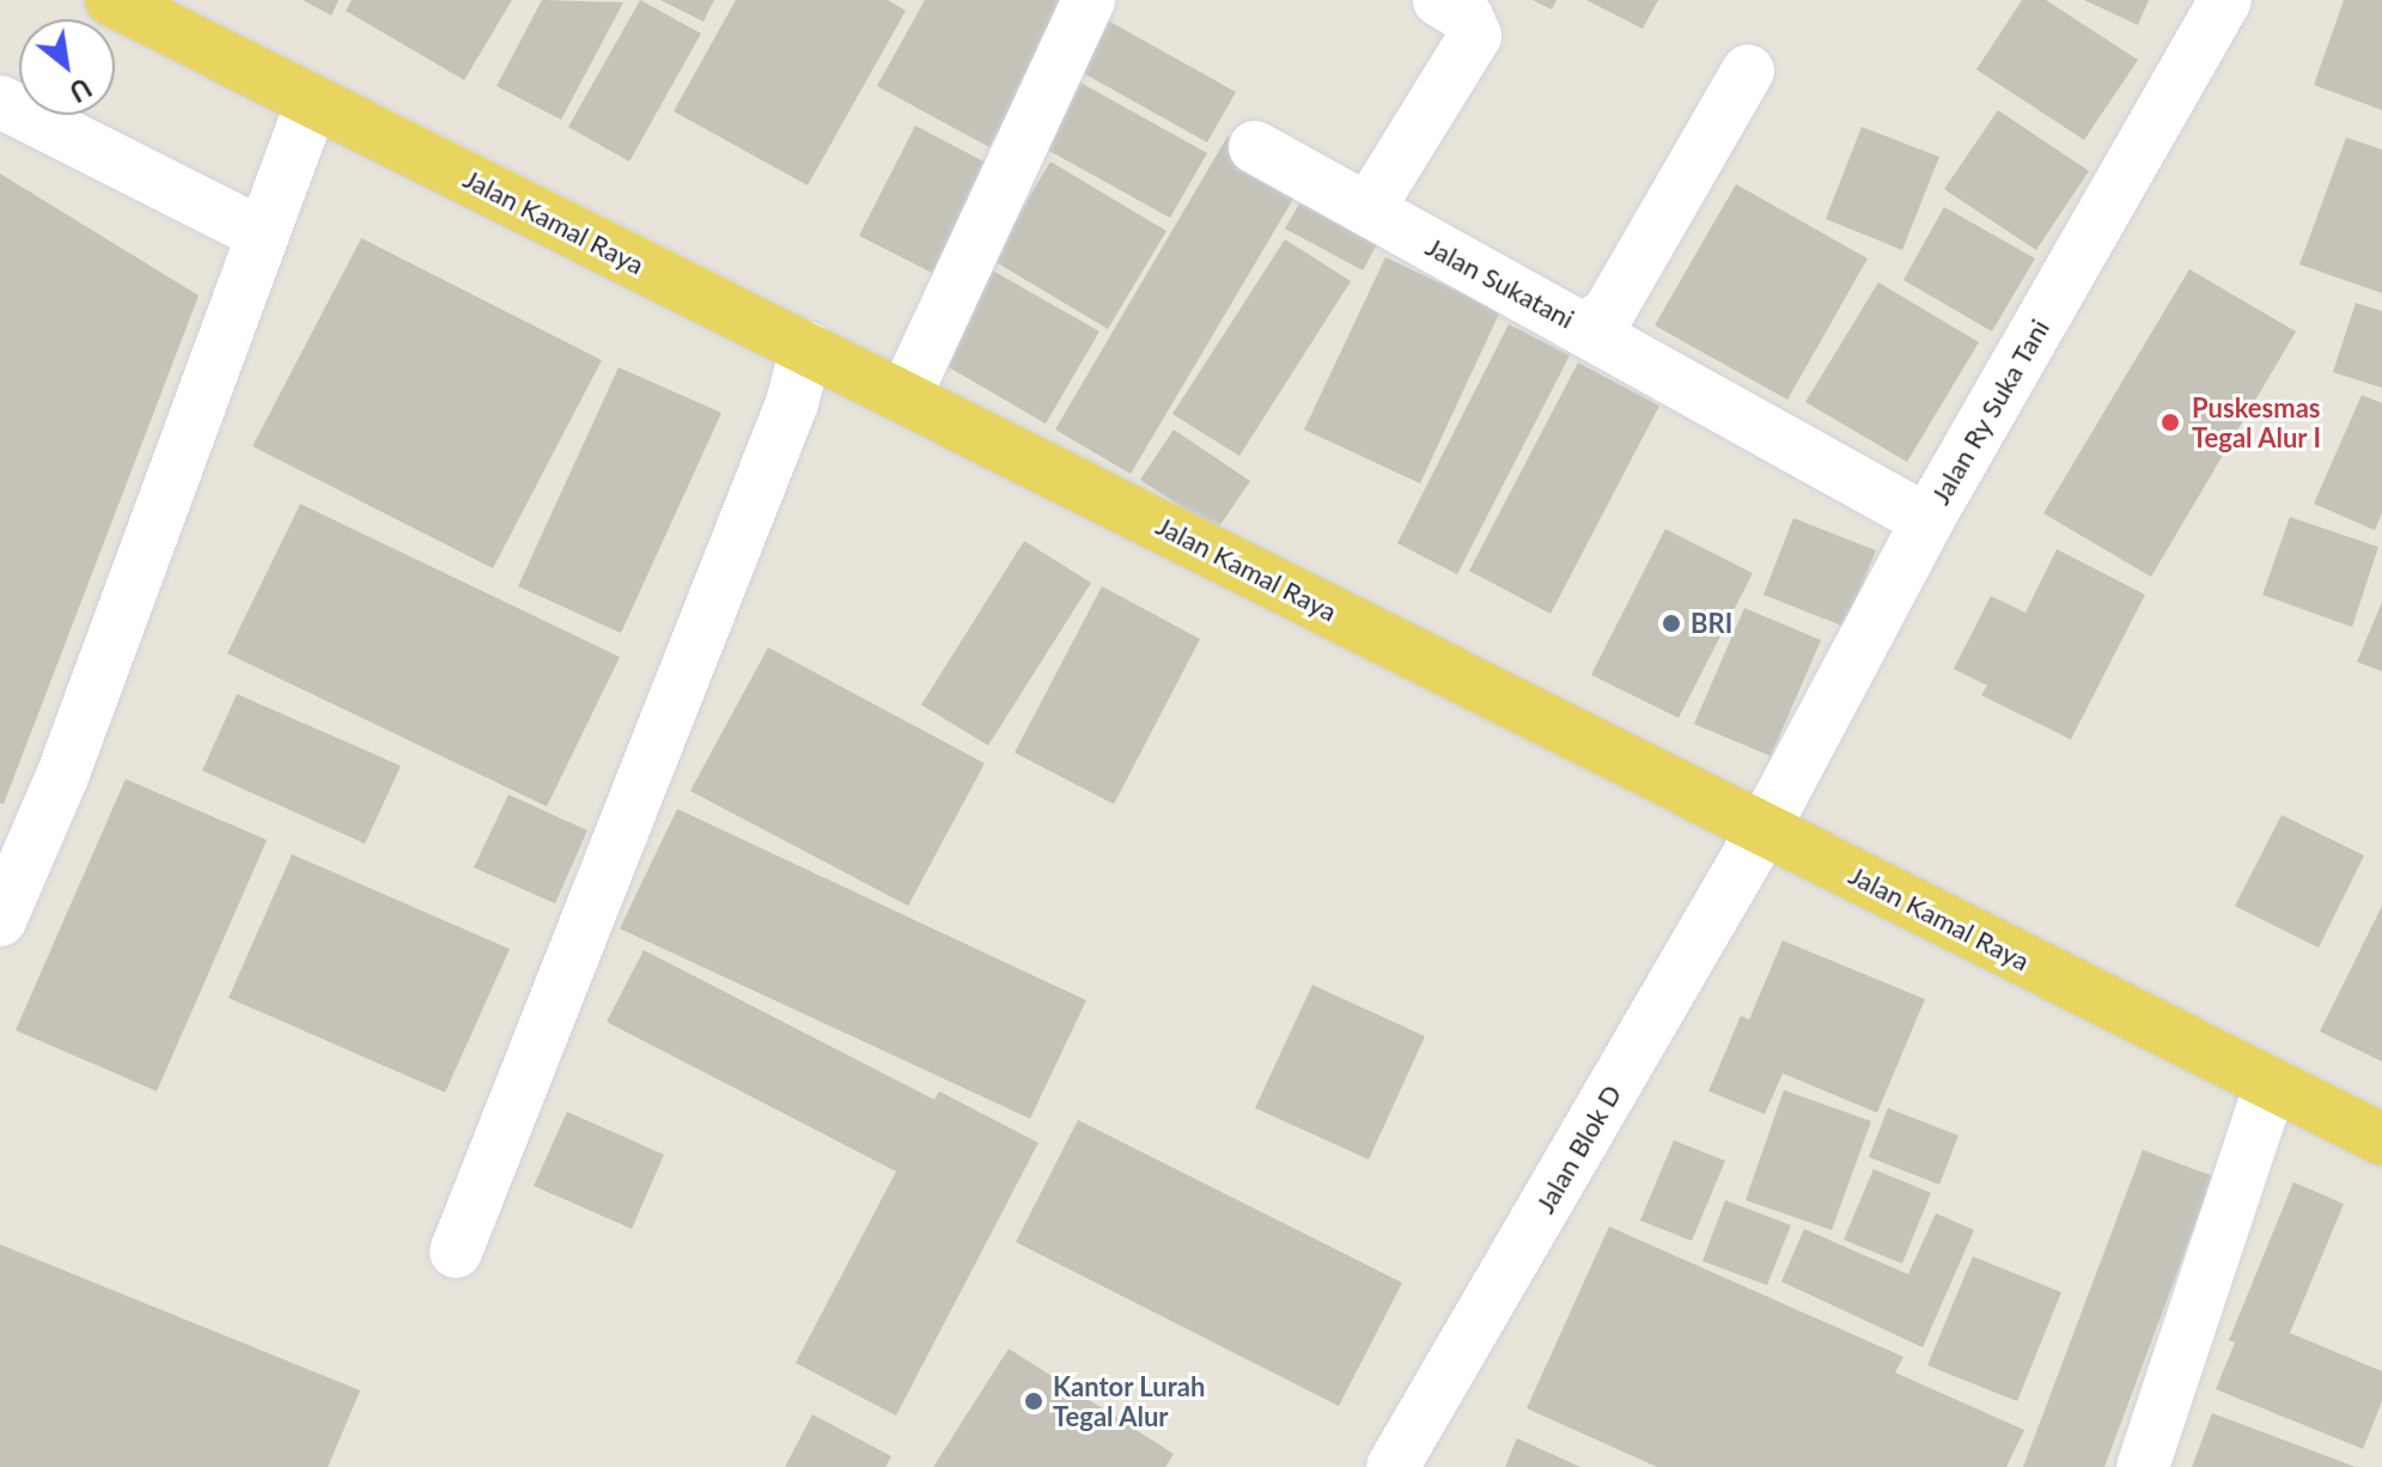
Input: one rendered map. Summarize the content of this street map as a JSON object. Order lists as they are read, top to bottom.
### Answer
{
  "streets": {
    "main road": ["Jalan Kamal Raya"],
    "street": ["Jalan Sukatani", "Jalan Ry Suka Tani", "Jalan Blok D"]
  },
  "crossings": [
    ["Jalan Kamal Raya", "Jalan Ry Suka Tani"],
    ["Jalan Kamal Raya", "Jalan Blok D"],
    ["Jalan Ry Suka Tani", "Jalan Blok D"]
  ],
  "places": ["Puskesmas Tegal Alur I", "BRI", "Kantor Lurah Tegal Alur"],
  "north": "bottom right"
}
